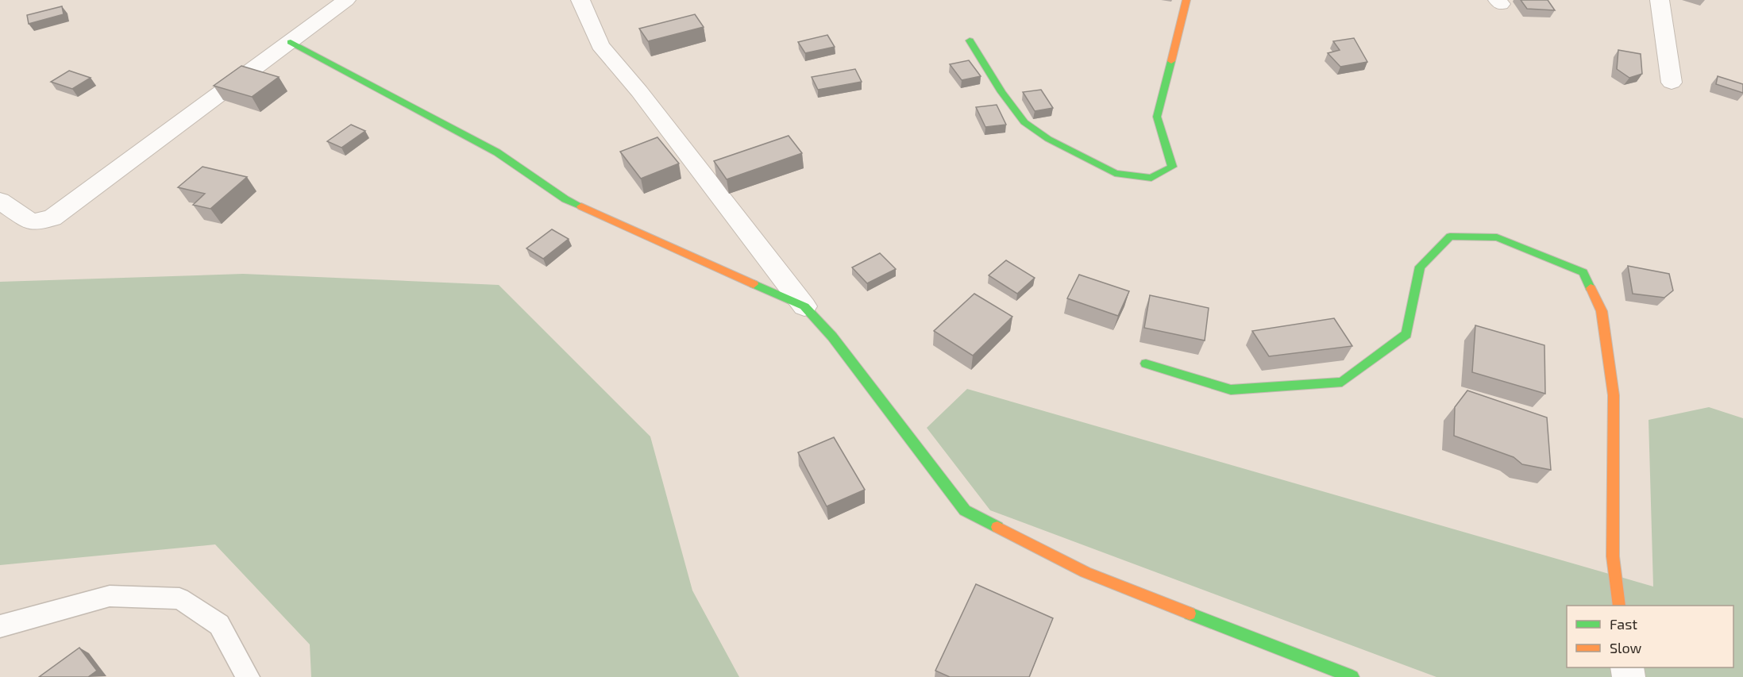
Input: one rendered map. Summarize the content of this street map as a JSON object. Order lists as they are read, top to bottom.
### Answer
{
  "legend": ["Fast", "Slow"]
}
